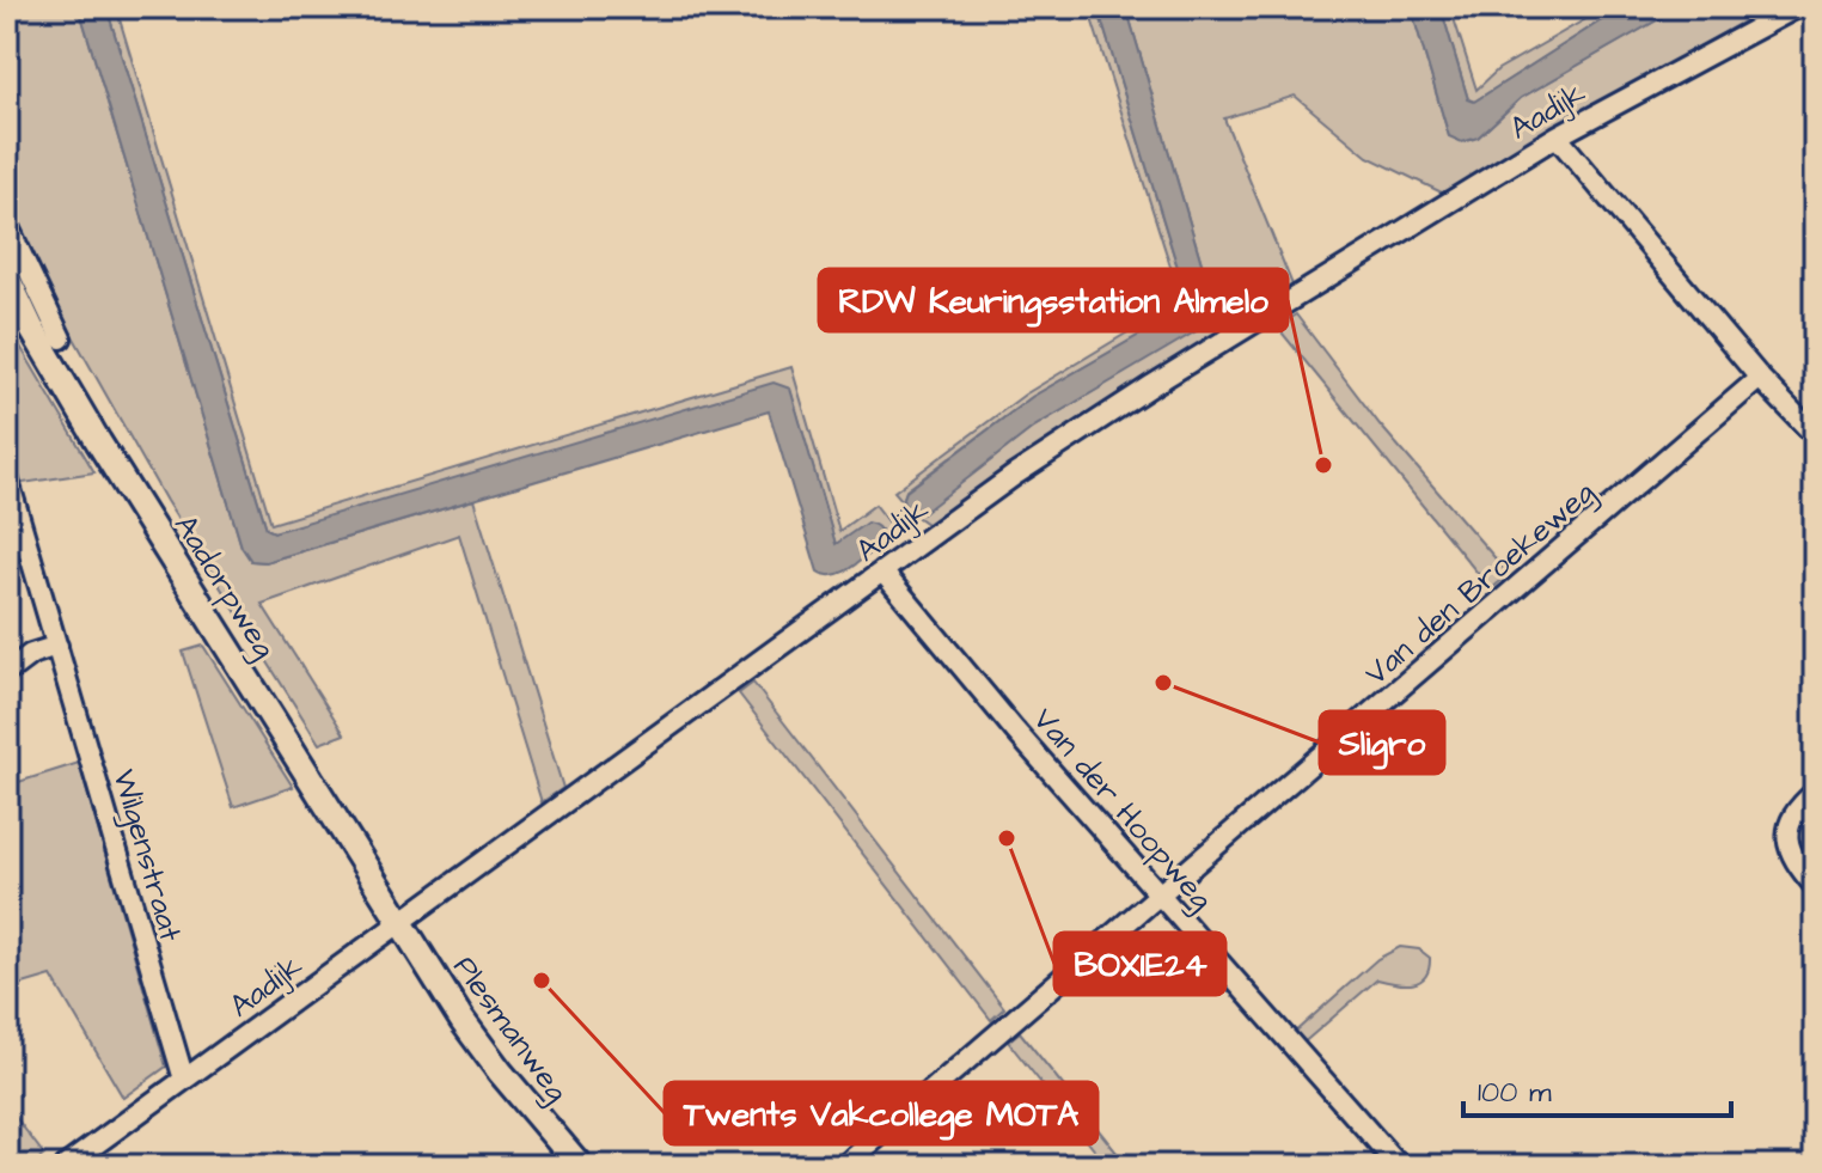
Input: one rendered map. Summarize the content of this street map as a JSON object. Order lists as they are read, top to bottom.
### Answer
{
  "streets": {
    "main road": ["Aadorpweg", "Plesmanweg"],
    "street": [
      "Aadijk",
      "Van den Broekeweg",
      "Van der Hoopweg",
      "Wilgenstraat"
    ]
  },
  "crossings": [
    ["Aadijk", "Aadorpweg"],
    ["Aadijk", "Van der Hoopweg"],
    ["Aadijk", "Wilgenstraat"],
    ["Aadijk", "Plesmanweg"],
    ["Van den Broekeweg", "Van der Hoopweg"],
    ["Aadorpweg", "Plesmanweg"]
  ],
  "places": [
    "RDW Keuringsstation Almelo",
    "Sligro",
    "BOXIE24",
    "Twents Vakcollege MOTA"
  ],
  "scale_bar": "100 m"
}
